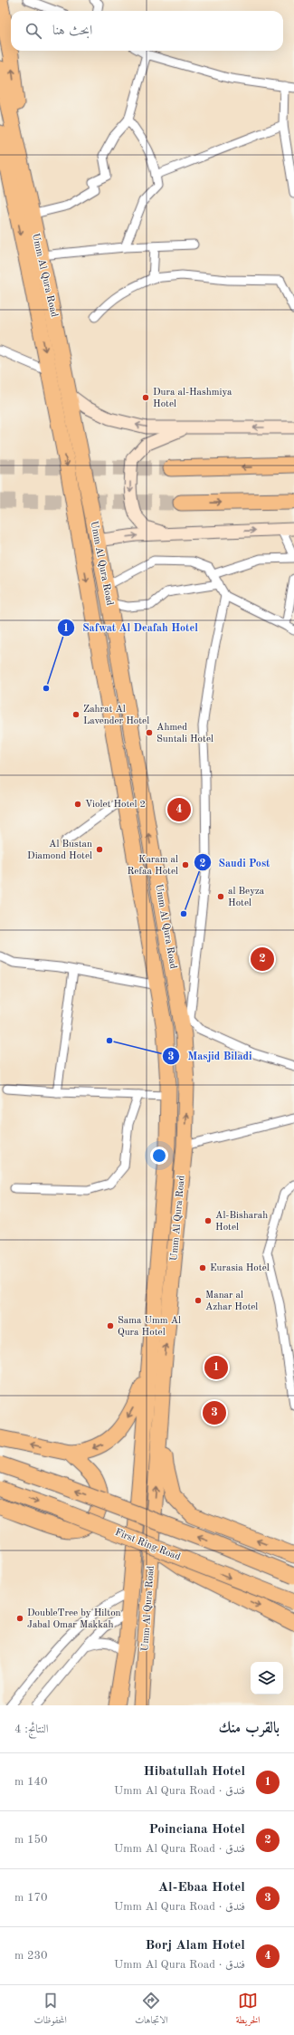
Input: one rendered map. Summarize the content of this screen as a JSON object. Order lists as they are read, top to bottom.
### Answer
{
  "streets": {
    "highway": ["Umm Al Qura Road", "First Ring Road"]
  },
  "places": [
    "Dura al-Hashmiya Hotel",
    "Safwat Al Deafah Hotel",
    "Zahrat Al Lavender Hotel",
    "Ahmed Suntali Hotel",
    "Violet Hotel 2",
    "Al Bustan Diamond Hotel",
    "Karam al Refaa Hotel",
    "al Beyza Hotel",
    "Saudi Post",
    "Masjid Biladi",
    "Al-Bisharah Hotel",
    "Eurasia Hotel",
    "Manar al Azhar Hotel",
    "Sama Umm Al Qura Hotel",
    "DoubleTree by Hilton Jabal Omar Makkah"
  ],
  "page": {
    "search": "ابحث هنا",
    "pins": [
      "4",
      "2",
      "1",
      "3"
    ],
    "heading": ["بالقرب منك", "النتائج: 4"],
    "list": [
      {
        "mark": "1",
        "name": "Hibatullah Hotel",
        "note": "فندق · Umm Al Qura Road",
        "value": "140 m"
      },
      {
        "mark": "2",
        "name": "Poinciana Hotel",
        "note": "فندق · Umm Al Qura Road",
        "value": "150 m"
      },
      {
        "mark": "3",
        "name": "Al-Ebaa Hotel",
        "note": "فندق · Umm Al Qura Road",
        "value": "170 m"
      },
      {
        "mark": "4",
        "name": "Borj Alam Hotel",
        "note": "فندق · Umm Al Qura Road",
        "value": "230 m"
      }
    ],
    "nav": ["الخريطة", "الاتجاهات", "المحفوظات"]
  }
}
